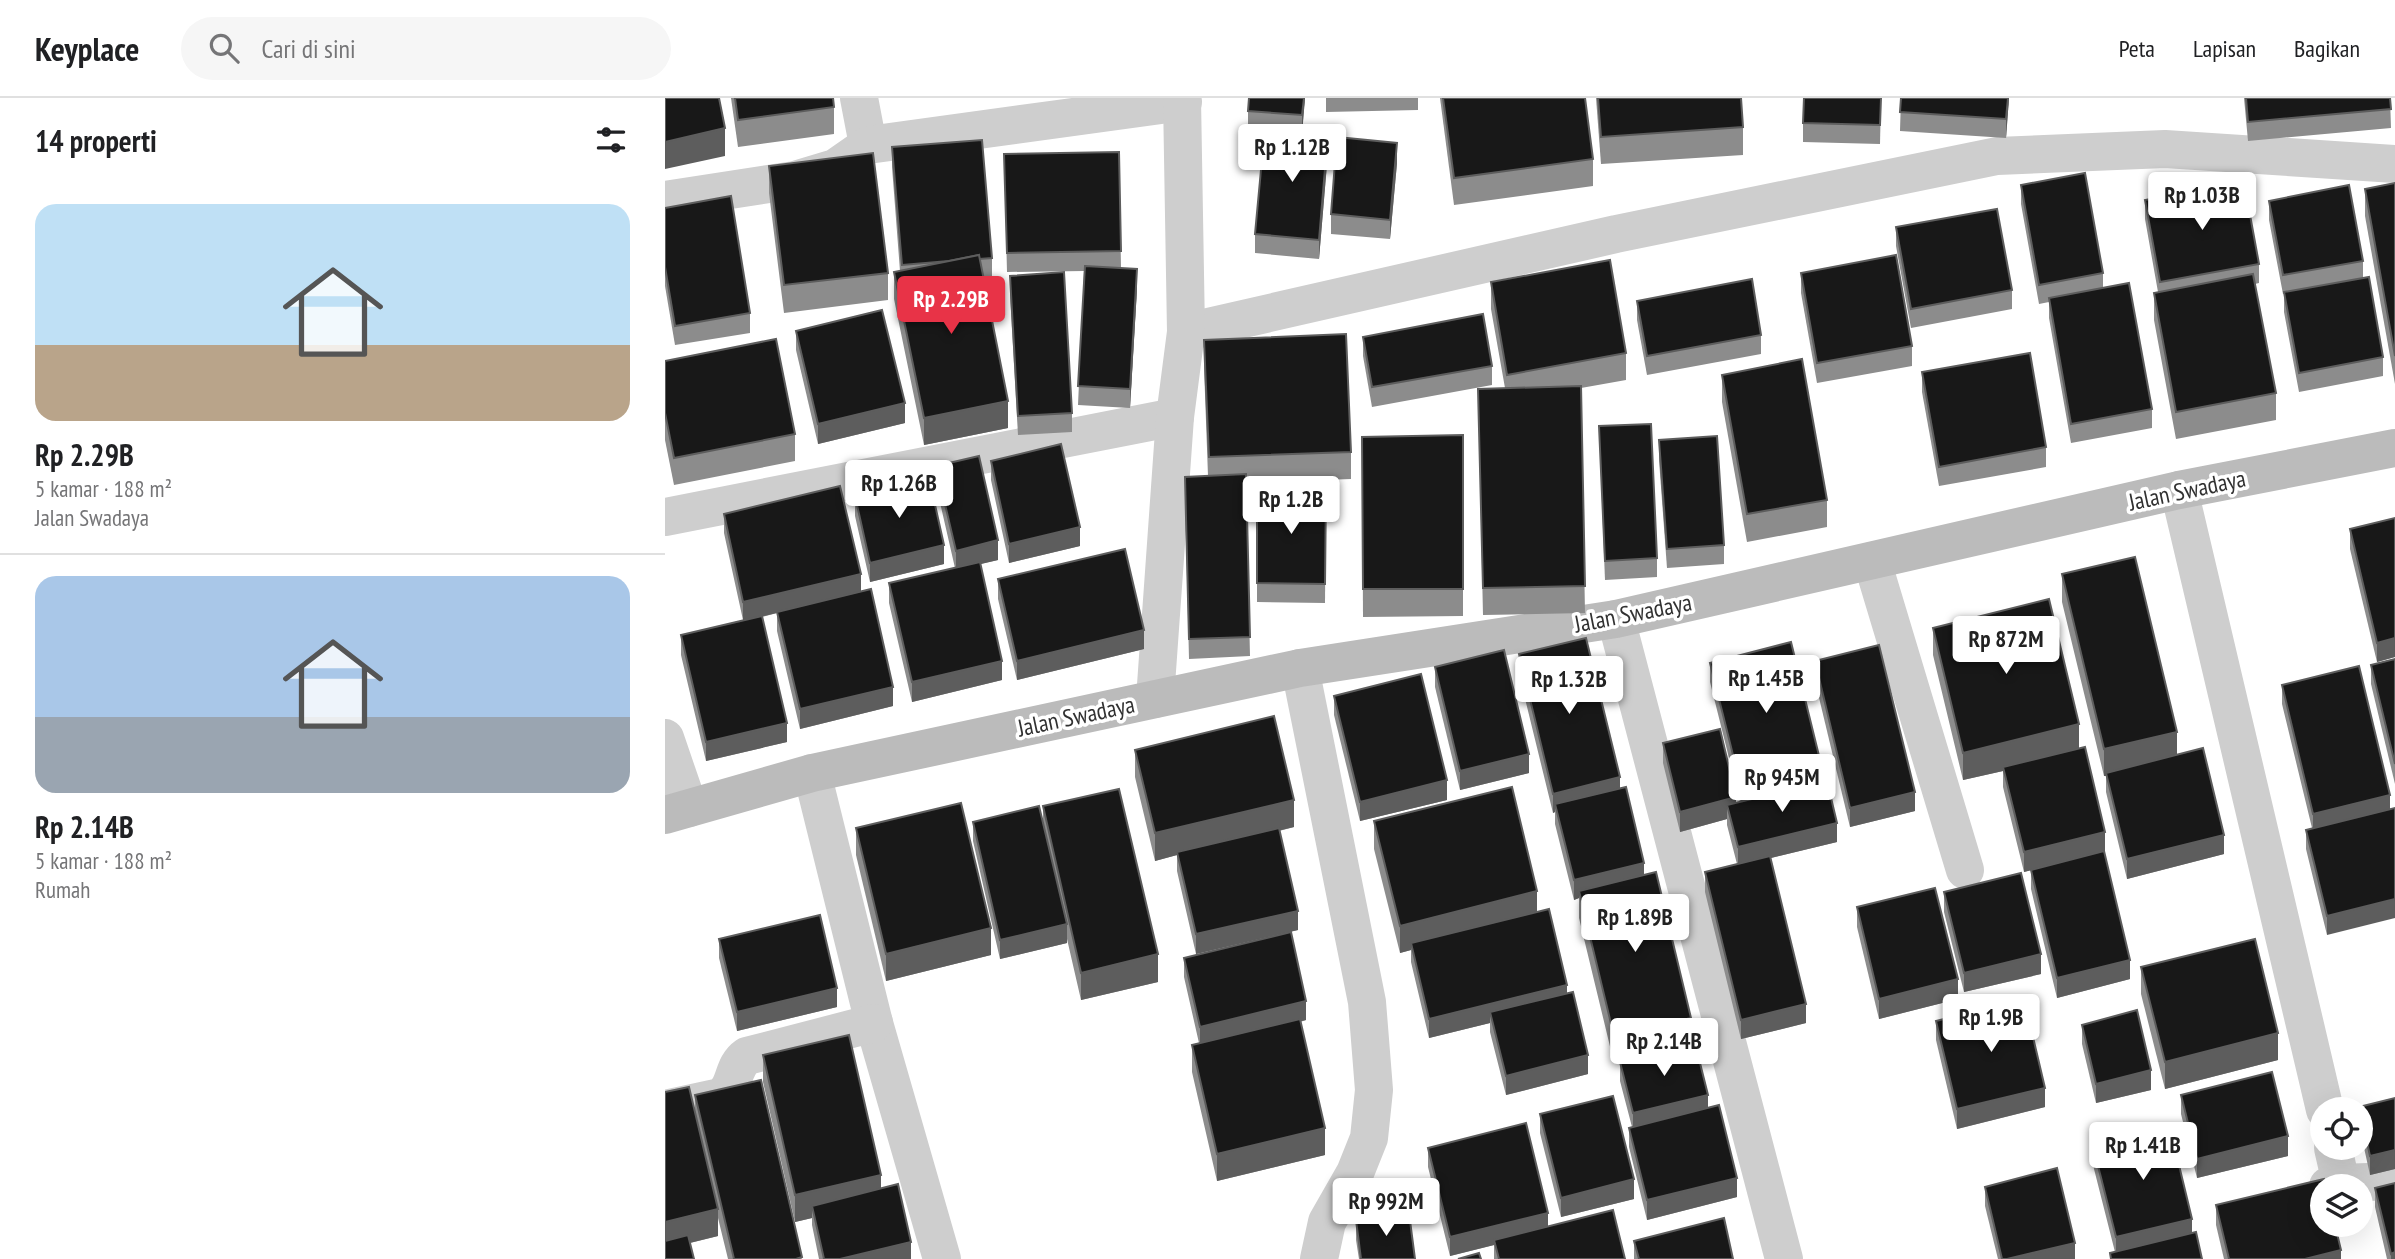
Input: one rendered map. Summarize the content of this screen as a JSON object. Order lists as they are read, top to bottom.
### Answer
{
  "streets": {
    "street": ["Jalan Swadaya"]
  },
  "page": {
    "header": "Keyplace",
    "search": "Cari di sini",
    "nav": ["Peta", "Lapisan", "Bagikan"],
    "heading": "14 properti",
    "price": [
      "Rp 1.12B",
      "Rp 1.03B",
      "Rp 2.29B",
      "Rp 1.26B",
      "Rp 1.2B",
      "Rp 872M",
      "Rp 1.45B",
      "Rp 1.32B",
      "Rp 945M",
      "Rp 1.89B",
      "Rp 1.9B",
      "Rp 2.14B",
      "Rp 1.41B",
      "Rp 992M"
    ],
    "list": [
      {
        "name": "Rp 2.29B",
        "note": "5 kamar · 188 m² · Jalan Swadaya"
      },
      {
        "name": "Rp 2.14B",
        "note": "5 kamar · 188 m² · Rumah"
      }
    ]
  }
}
